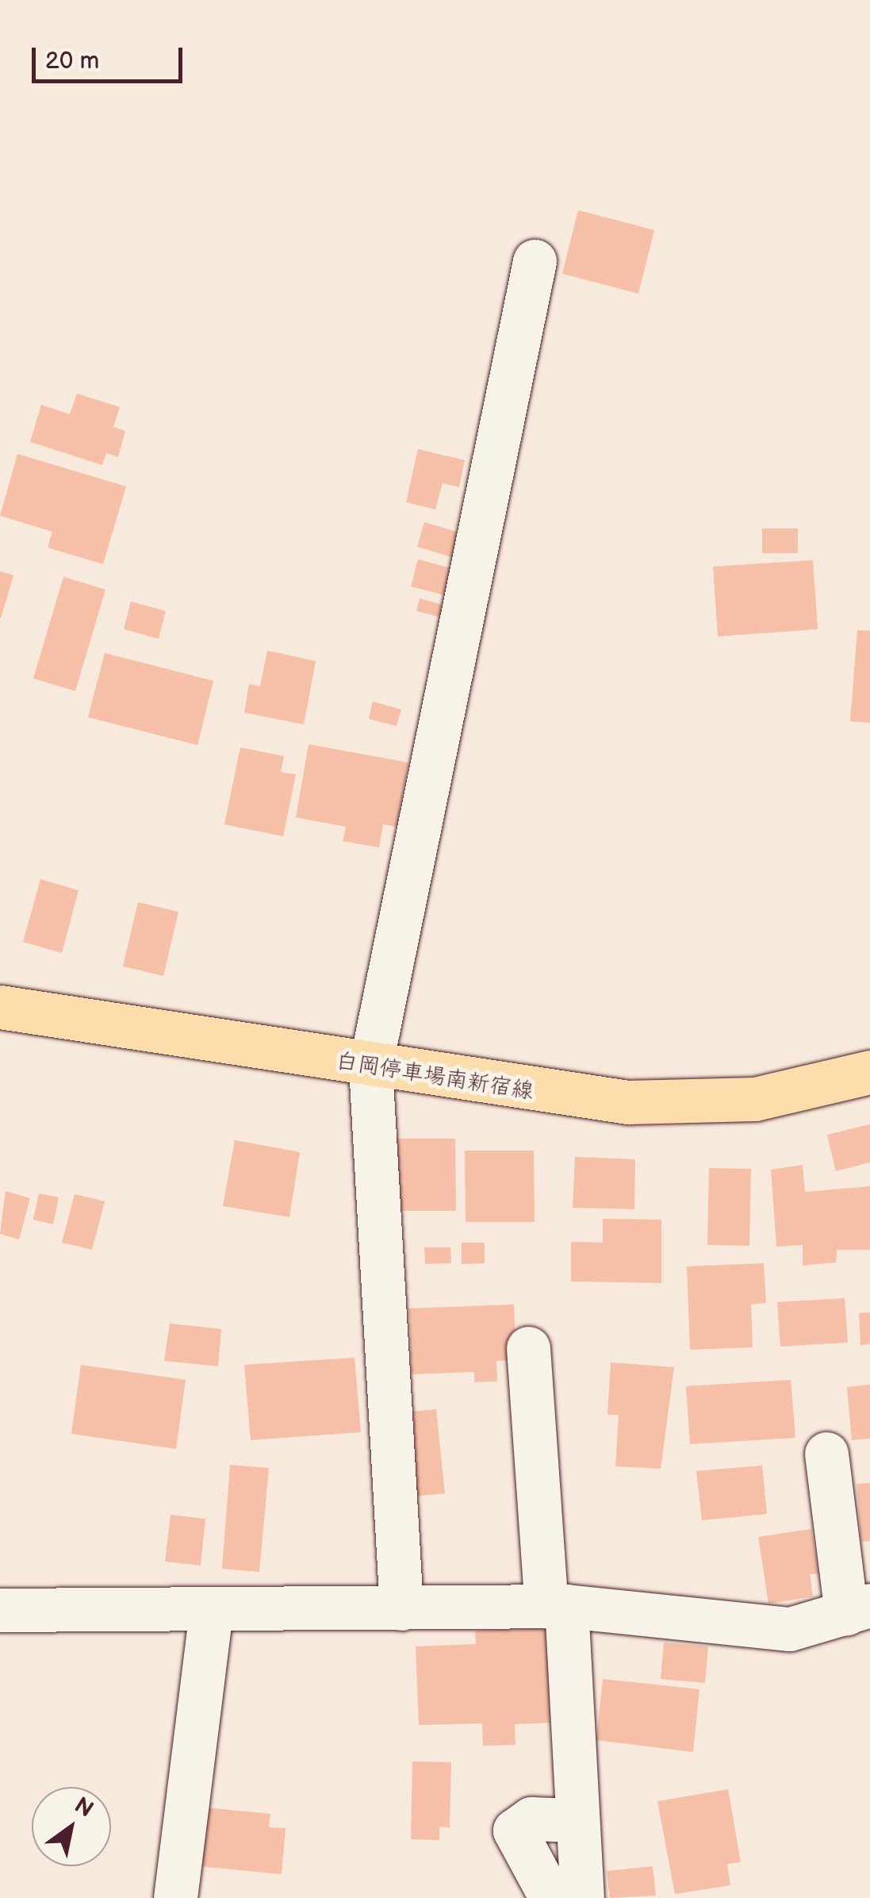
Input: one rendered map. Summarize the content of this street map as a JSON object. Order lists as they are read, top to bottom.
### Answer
{
  "streets": {
    "main road": ["白岡停車場南新宿線"]
  },
  "scale_bar": "20 m",
  "north": "top right"
}
